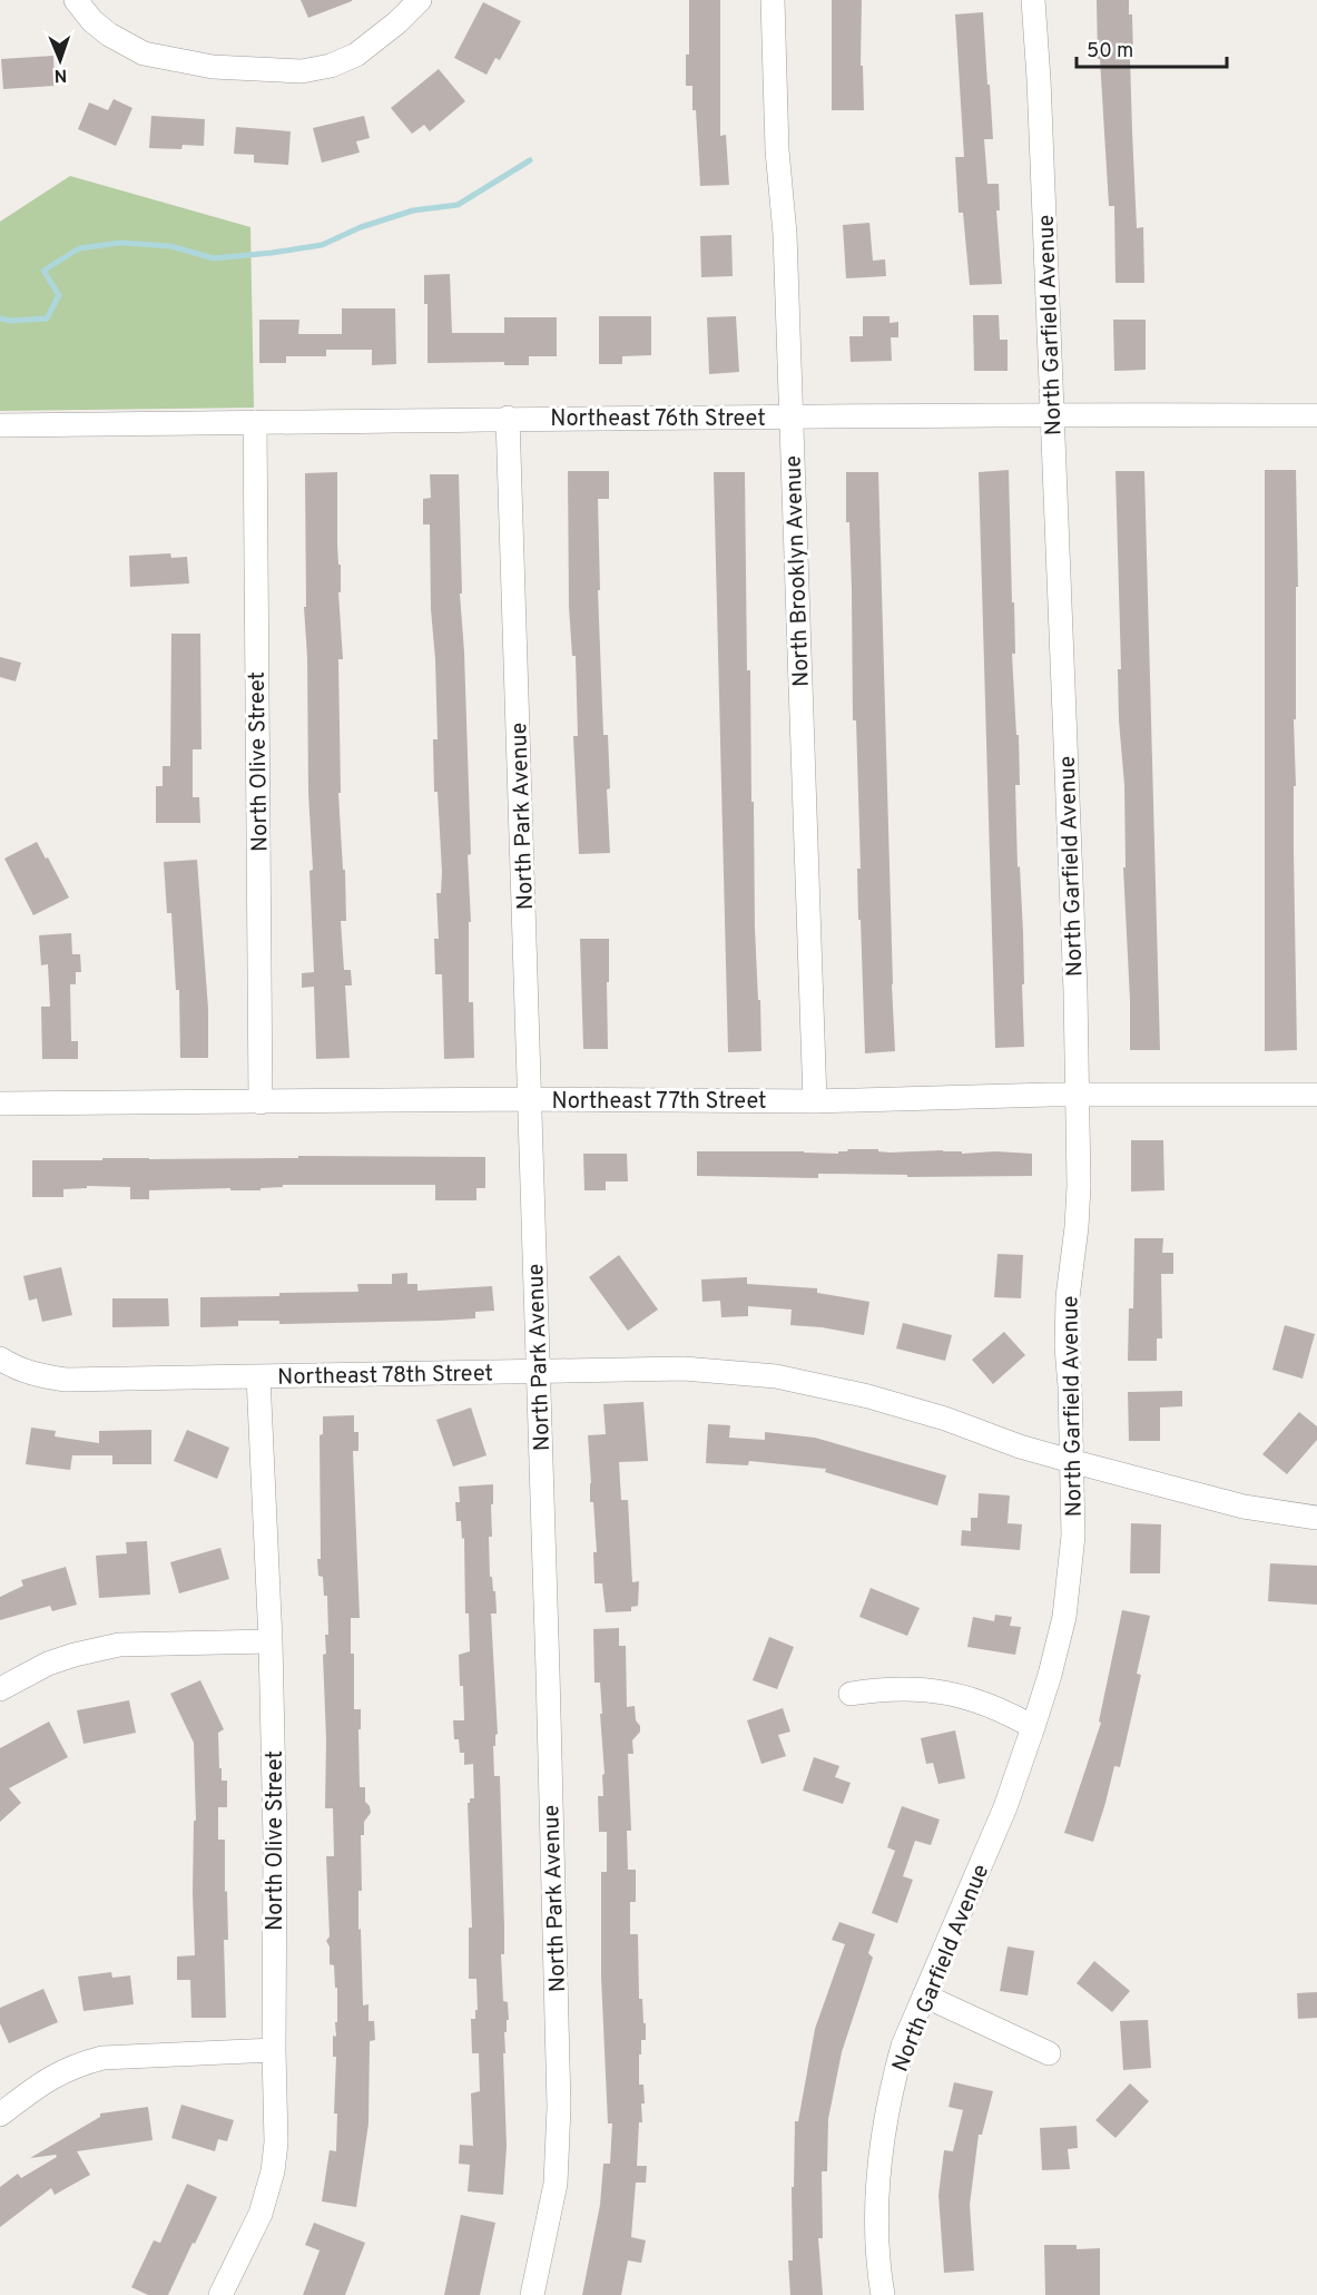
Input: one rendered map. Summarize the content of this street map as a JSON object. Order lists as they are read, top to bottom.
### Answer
{
  "streets": {
    "street": [
      "North Garfield Avenue",
      "Northeast 76th Street",
      "North Brooklyn Avenue",
      "North Olive Street",
      "North Park Avenue",
      "Northeast 77th Street",
      "Northeast 78th Street"
    ]
  },
  "crossings": [
    ["North Garfield Avenue", "Northeast 76th Street"],
    ["North Garfield Avenue", "Northeast 77th Street"],
    ["North Garfield Avenue", "Northeast 78th Street"],
    ["Northeast 76th Street", "North Brooklyn Avenue"],
    ["Northeast 76th Street", "North Olive Street"],
    ["Northeast 76th Street", "North Park Avenue"],
    ["North Brooklyn Avenue", "Northeast 77th Street"],
    ["North Olive Street", "Northeast 77th Street"],
    ["North Olive Street", "Northeast 78th Street"],
    ["North Park Avenue", "Northeast 77th Street"],
    ["North Park Avenue", "Northeast 78th Street"]
  ],
  "scale_bar": "50 m",
  "north": "bottom"
}
